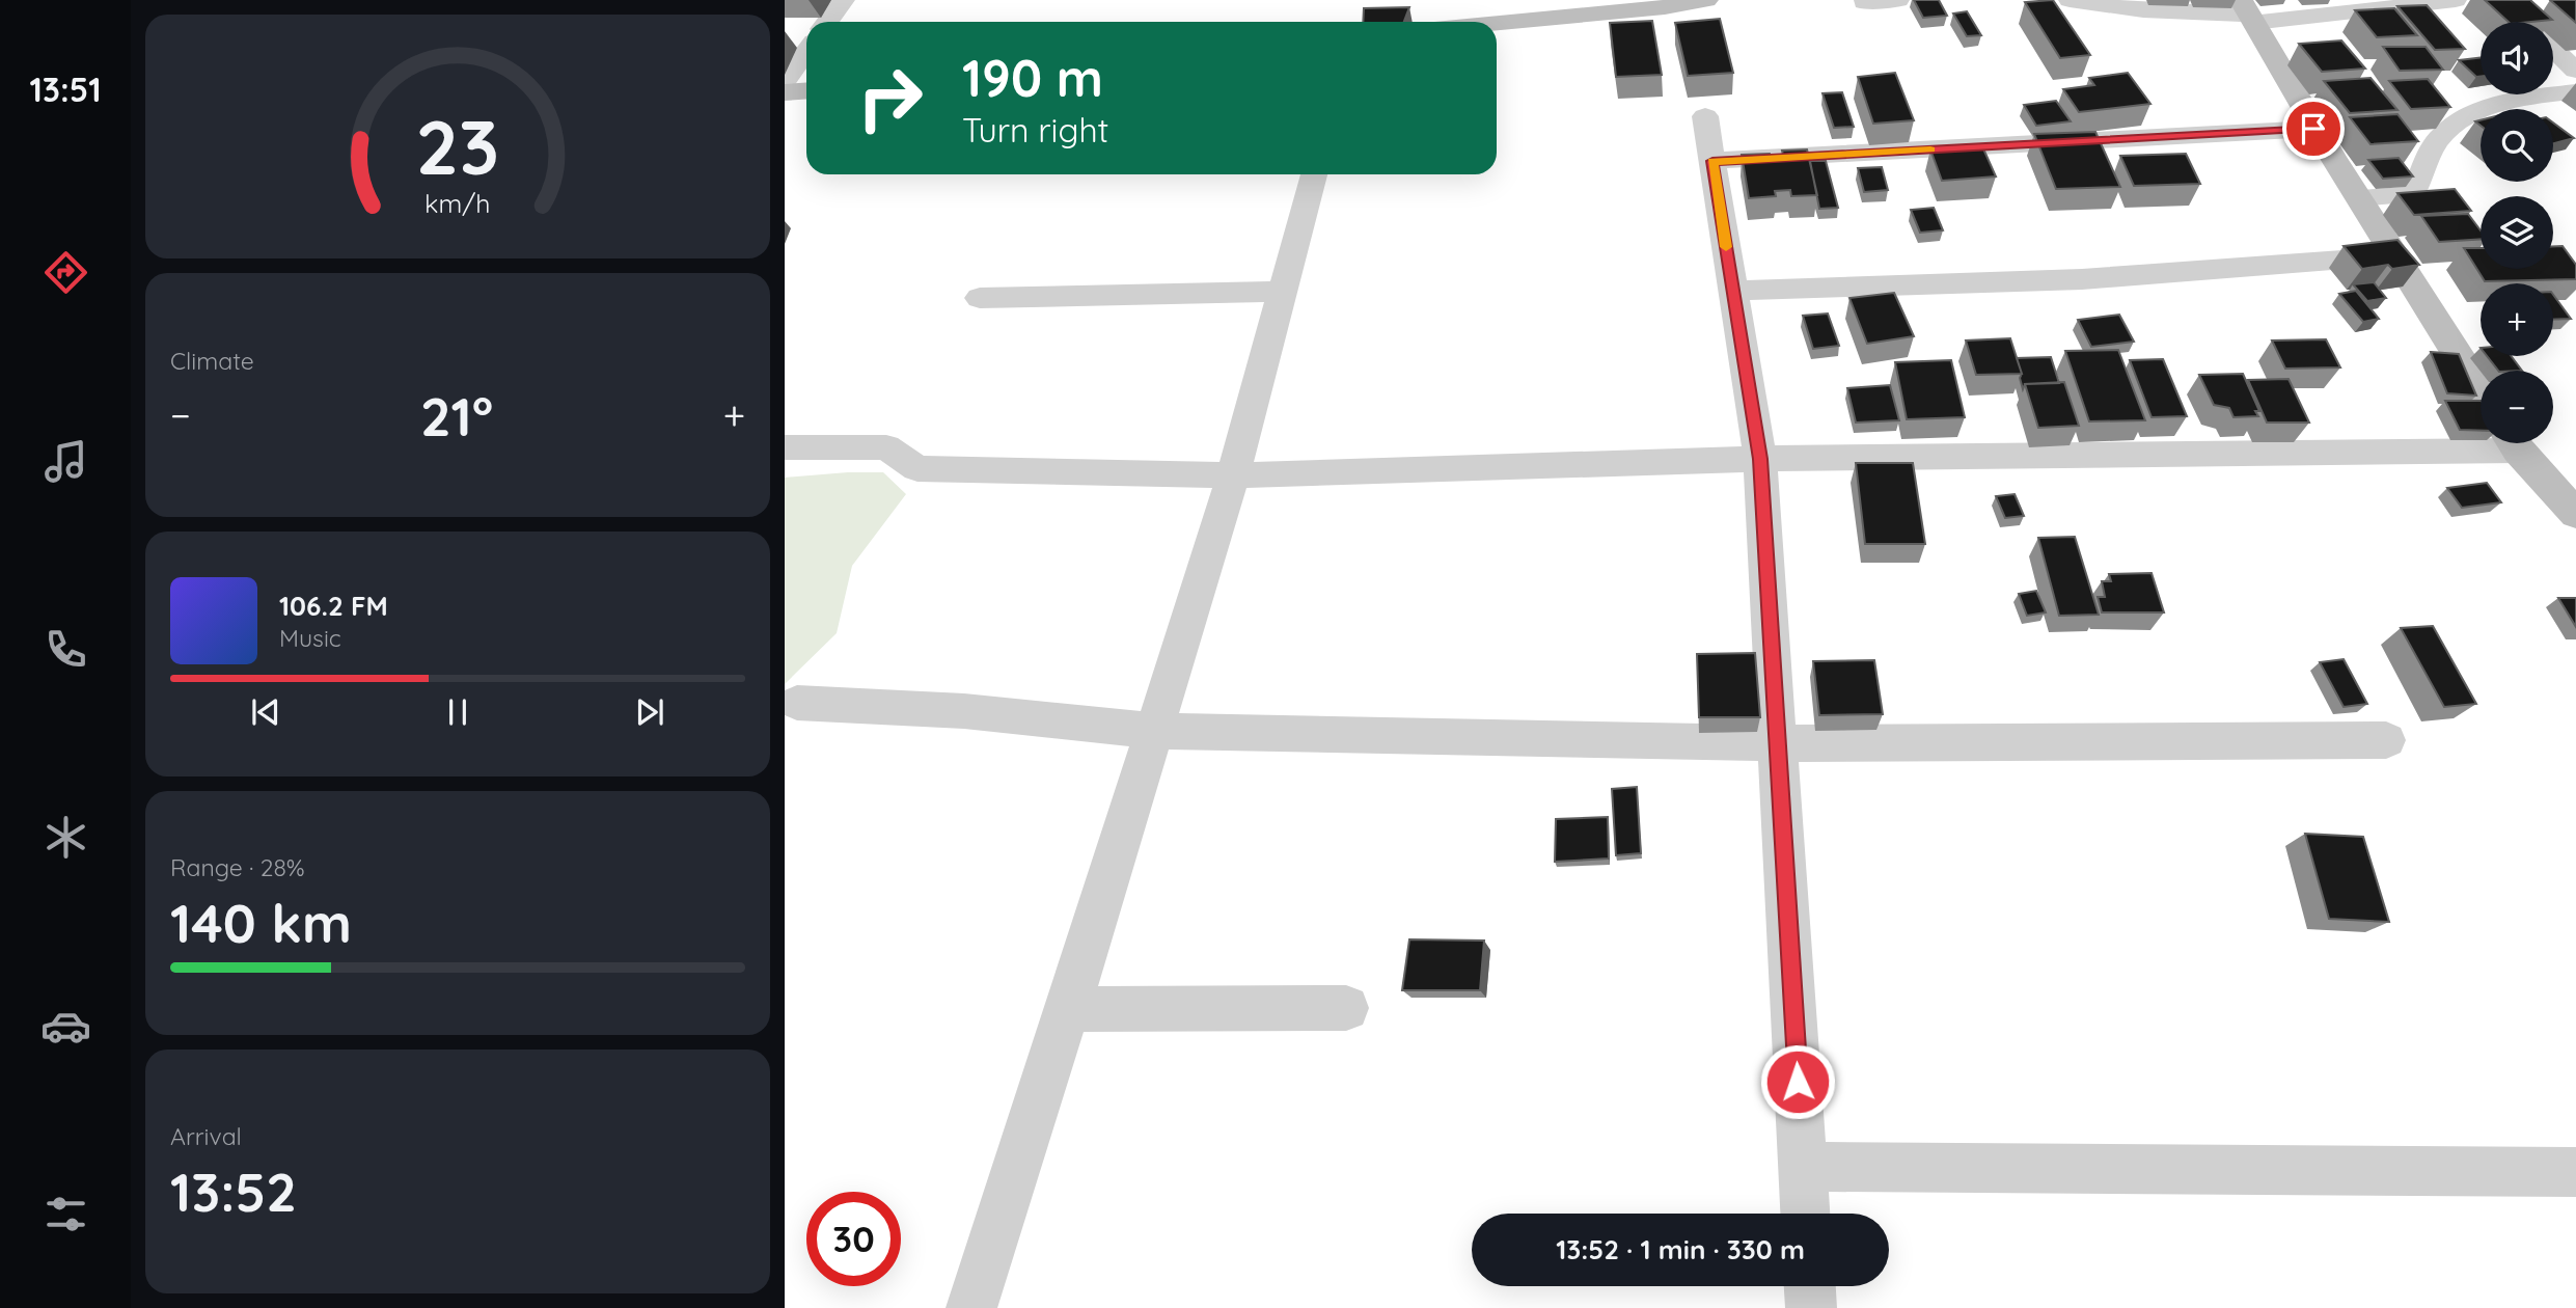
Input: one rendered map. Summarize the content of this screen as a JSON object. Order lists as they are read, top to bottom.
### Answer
{
  "page": {
    "tabs": "13:51",
    "map_buttons": ["+", "−"],
    "turn": ["190 m", "Turn right"],
    "tile": [
      "Climate",
      ["Range · 28%", "140 km"],
      ["Arrival", "13:52"]
    ],
    "heat": ["−", "21°", "+"],
    "song": ["106.2 FM", "Music"],
    "limit": "30",
    "trip": "13:52 · 1 min · 330 m",
    "gauge": ["23", "km/h"]
  }
}
